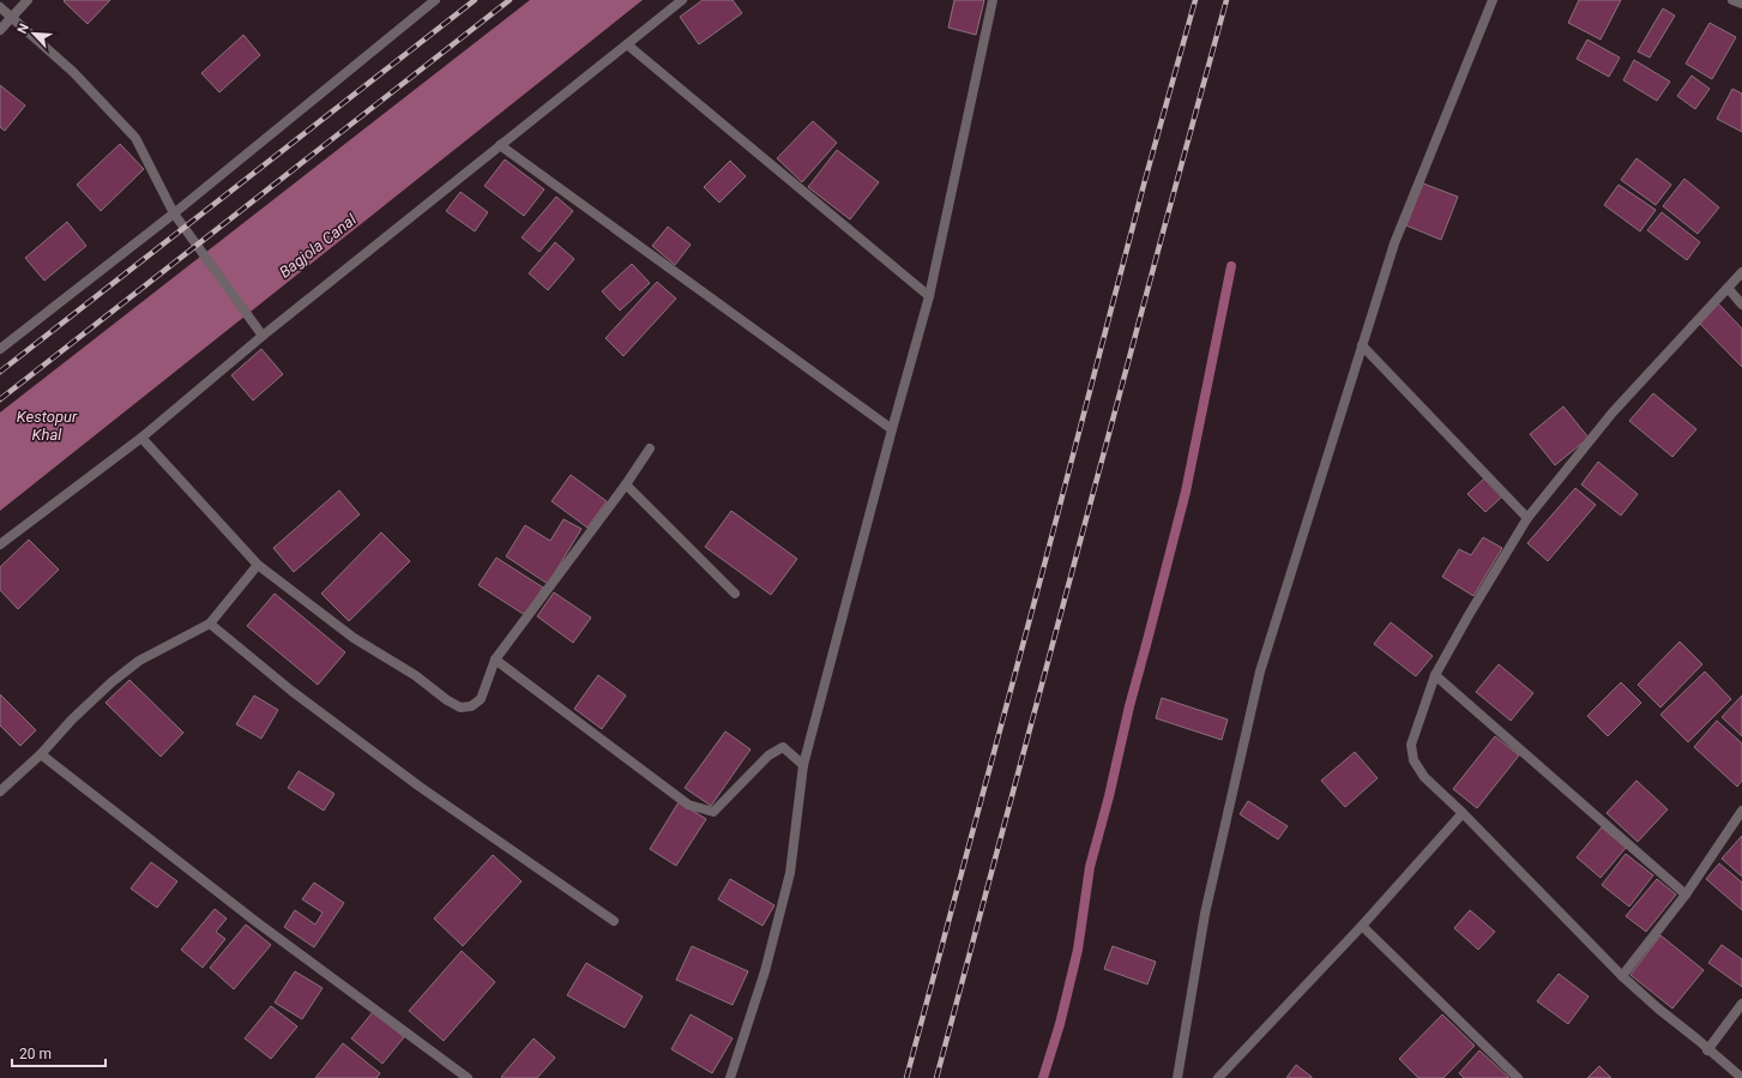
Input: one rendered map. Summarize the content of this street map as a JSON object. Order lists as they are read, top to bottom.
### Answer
{
  "water": ["Bagjola Canal", "Kestopur Khal"],
  "scale_bar": "20 m",
  "north": "top left"
}
